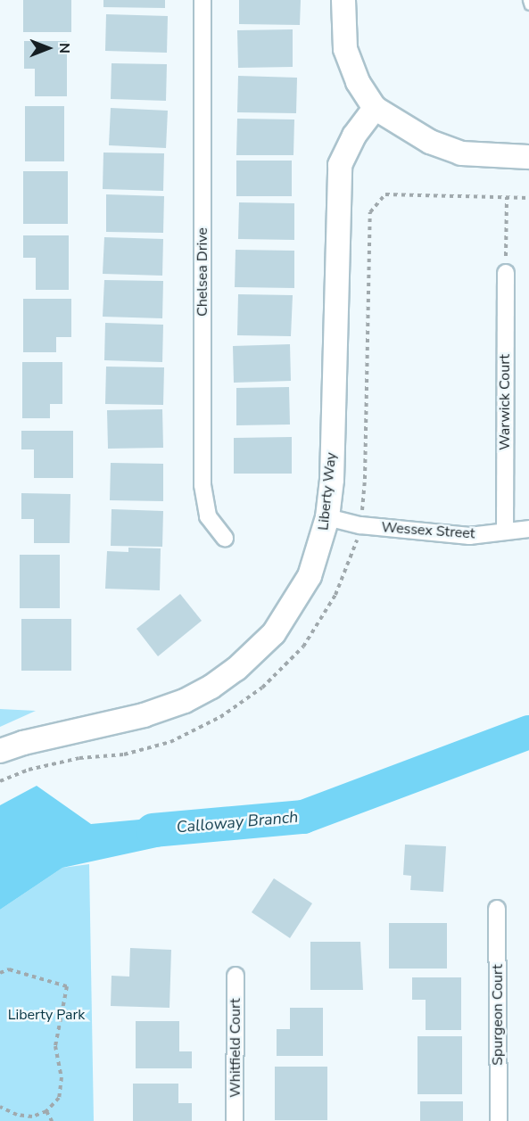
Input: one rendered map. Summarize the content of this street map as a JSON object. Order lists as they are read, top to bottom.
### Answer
{
  "streets": {
    "street": [
      "Chelsea Drive",
      "Warwick Court",
      "Liberty Way",
      "Wessex Street",
      "Spurgeon Court",
      "Whitfield Court"
    ]
  },
  "crossings": [
    ["Warwick Court", "Wessex Street"],
    ["Liberty Way", "Wessex Street"]
  ],
  "water": ["Calloway Branch"],
  "parks": ["Liberty Park"],
  "north": "right"
}
